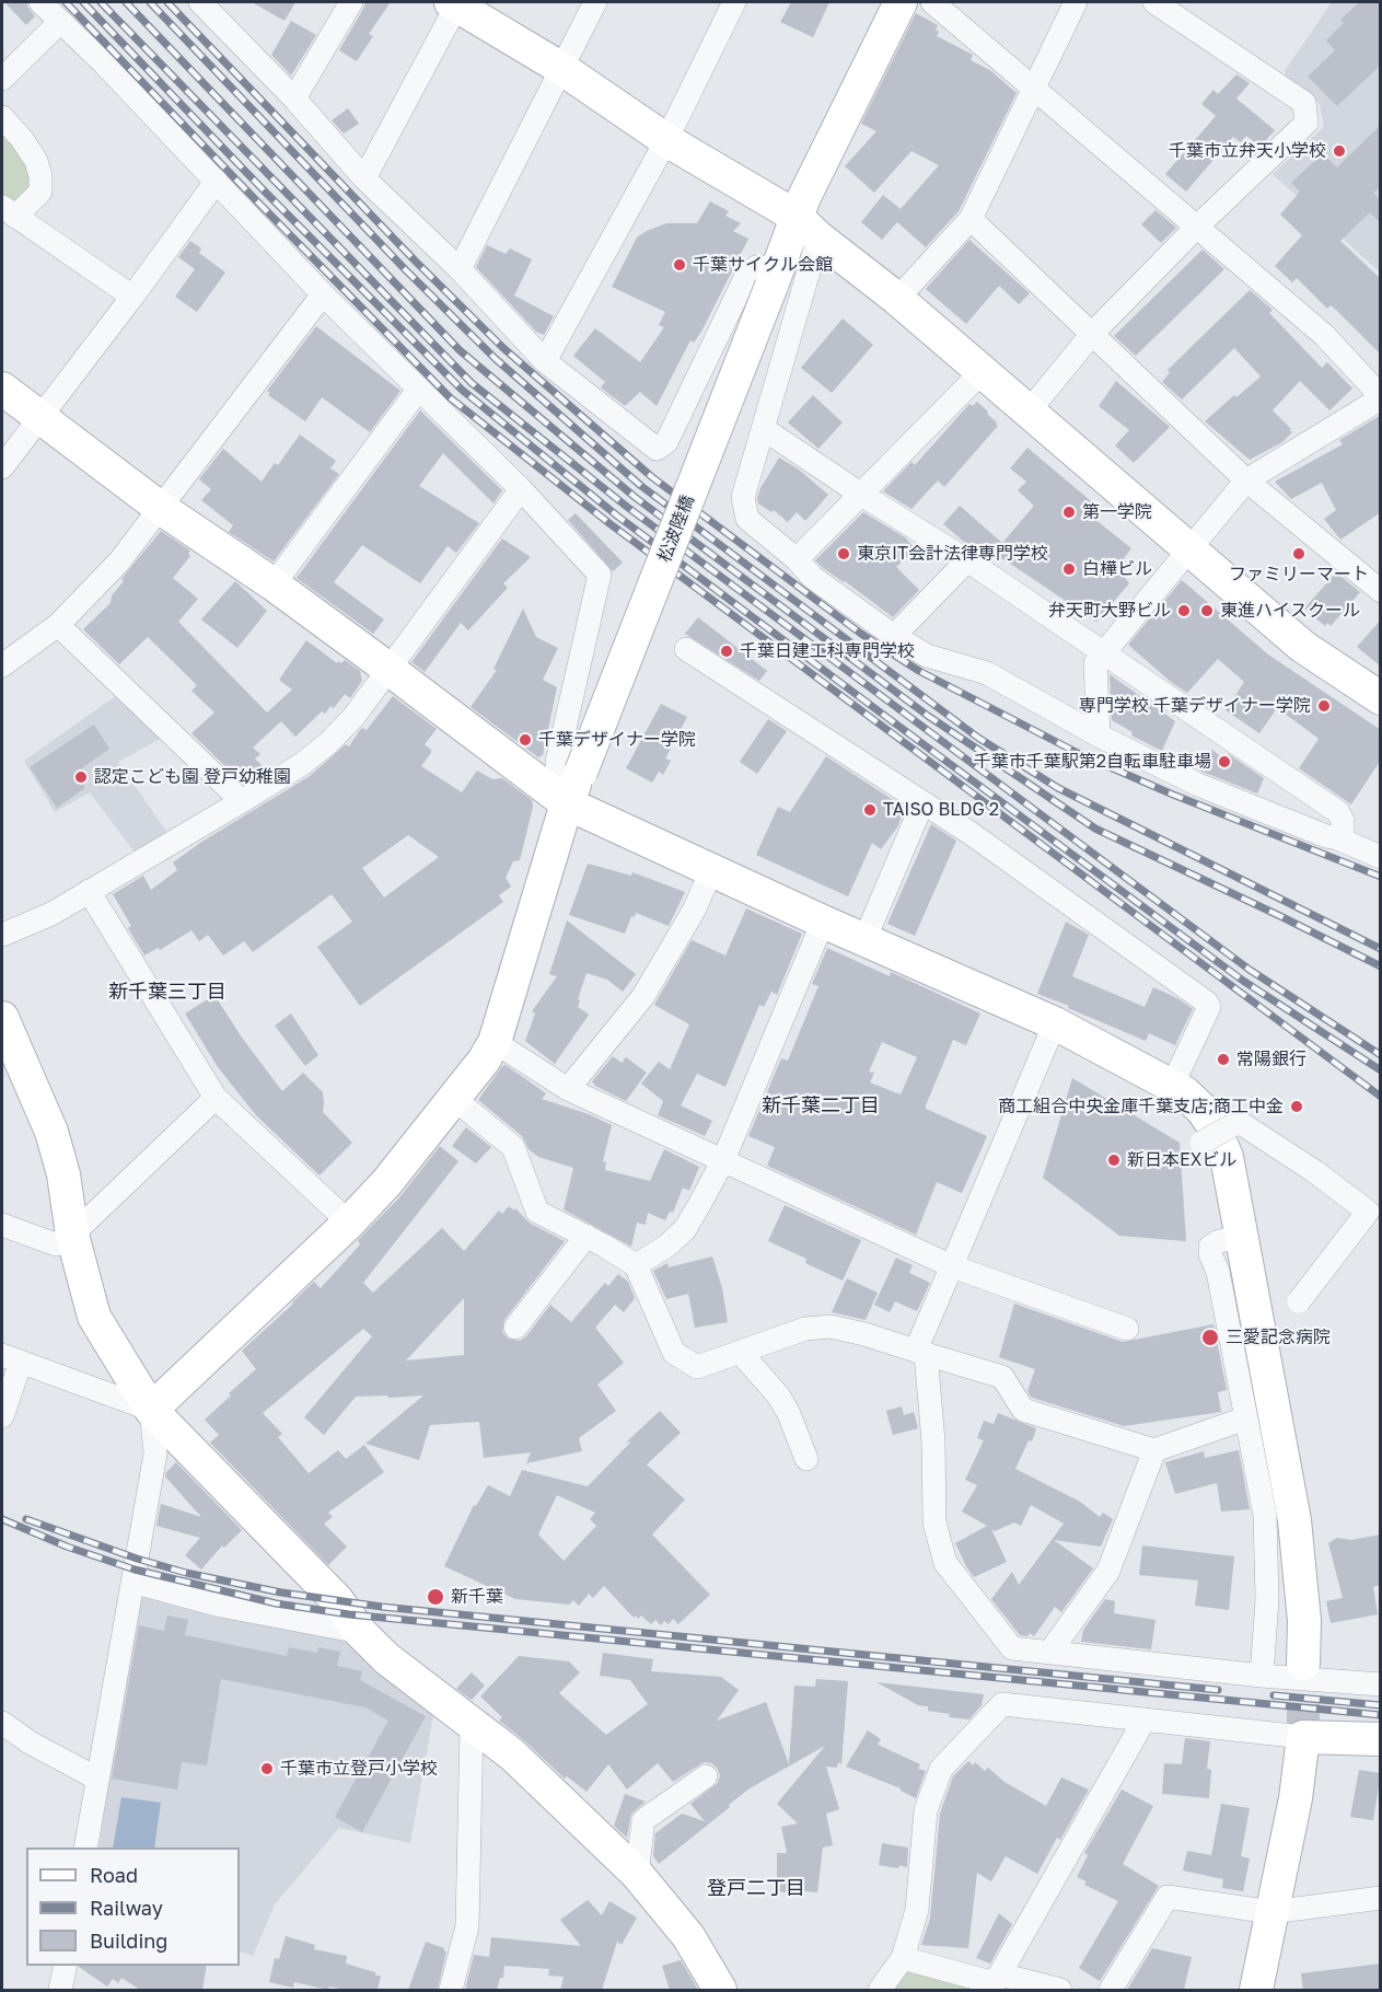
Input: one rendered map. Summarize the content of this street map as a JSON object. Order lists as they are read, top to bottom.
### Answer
{
  "streets": {
    "street": ["松波陸橋"]
  },
  "districts": ["新千葉三丁目", "新千葉二丁目", "登戸二丁目"],
  "places": [
    "千葉市立弁天小学校",
    "千葉サイクル会館",
    "第一学院",
    "東京IT会計法律専門学校",
    "ファミリーマート",
    "白樺ビル",
    "弁天町大野ビル",
    "東進ハイスクール",
    "千葉日建工科専門学校",
    "専門学校 千葉デザイナー学院",
    "千葉デザイナー学院",
    "千葉市千葉駅第2自転車駐車場",
    "認定こども園 登戸幼稚園",
    "TAISO BLDG 2",
    "常陽銀行",
    "商工組合中央金庫千葉支店;商工中金",
    "新日本EXビル",
    "三愛記念病院",
    "新千葉",
    "千葉市立登戸小学校"
  ],
  "legend": ["Road", "Railway", "Building"]
}
